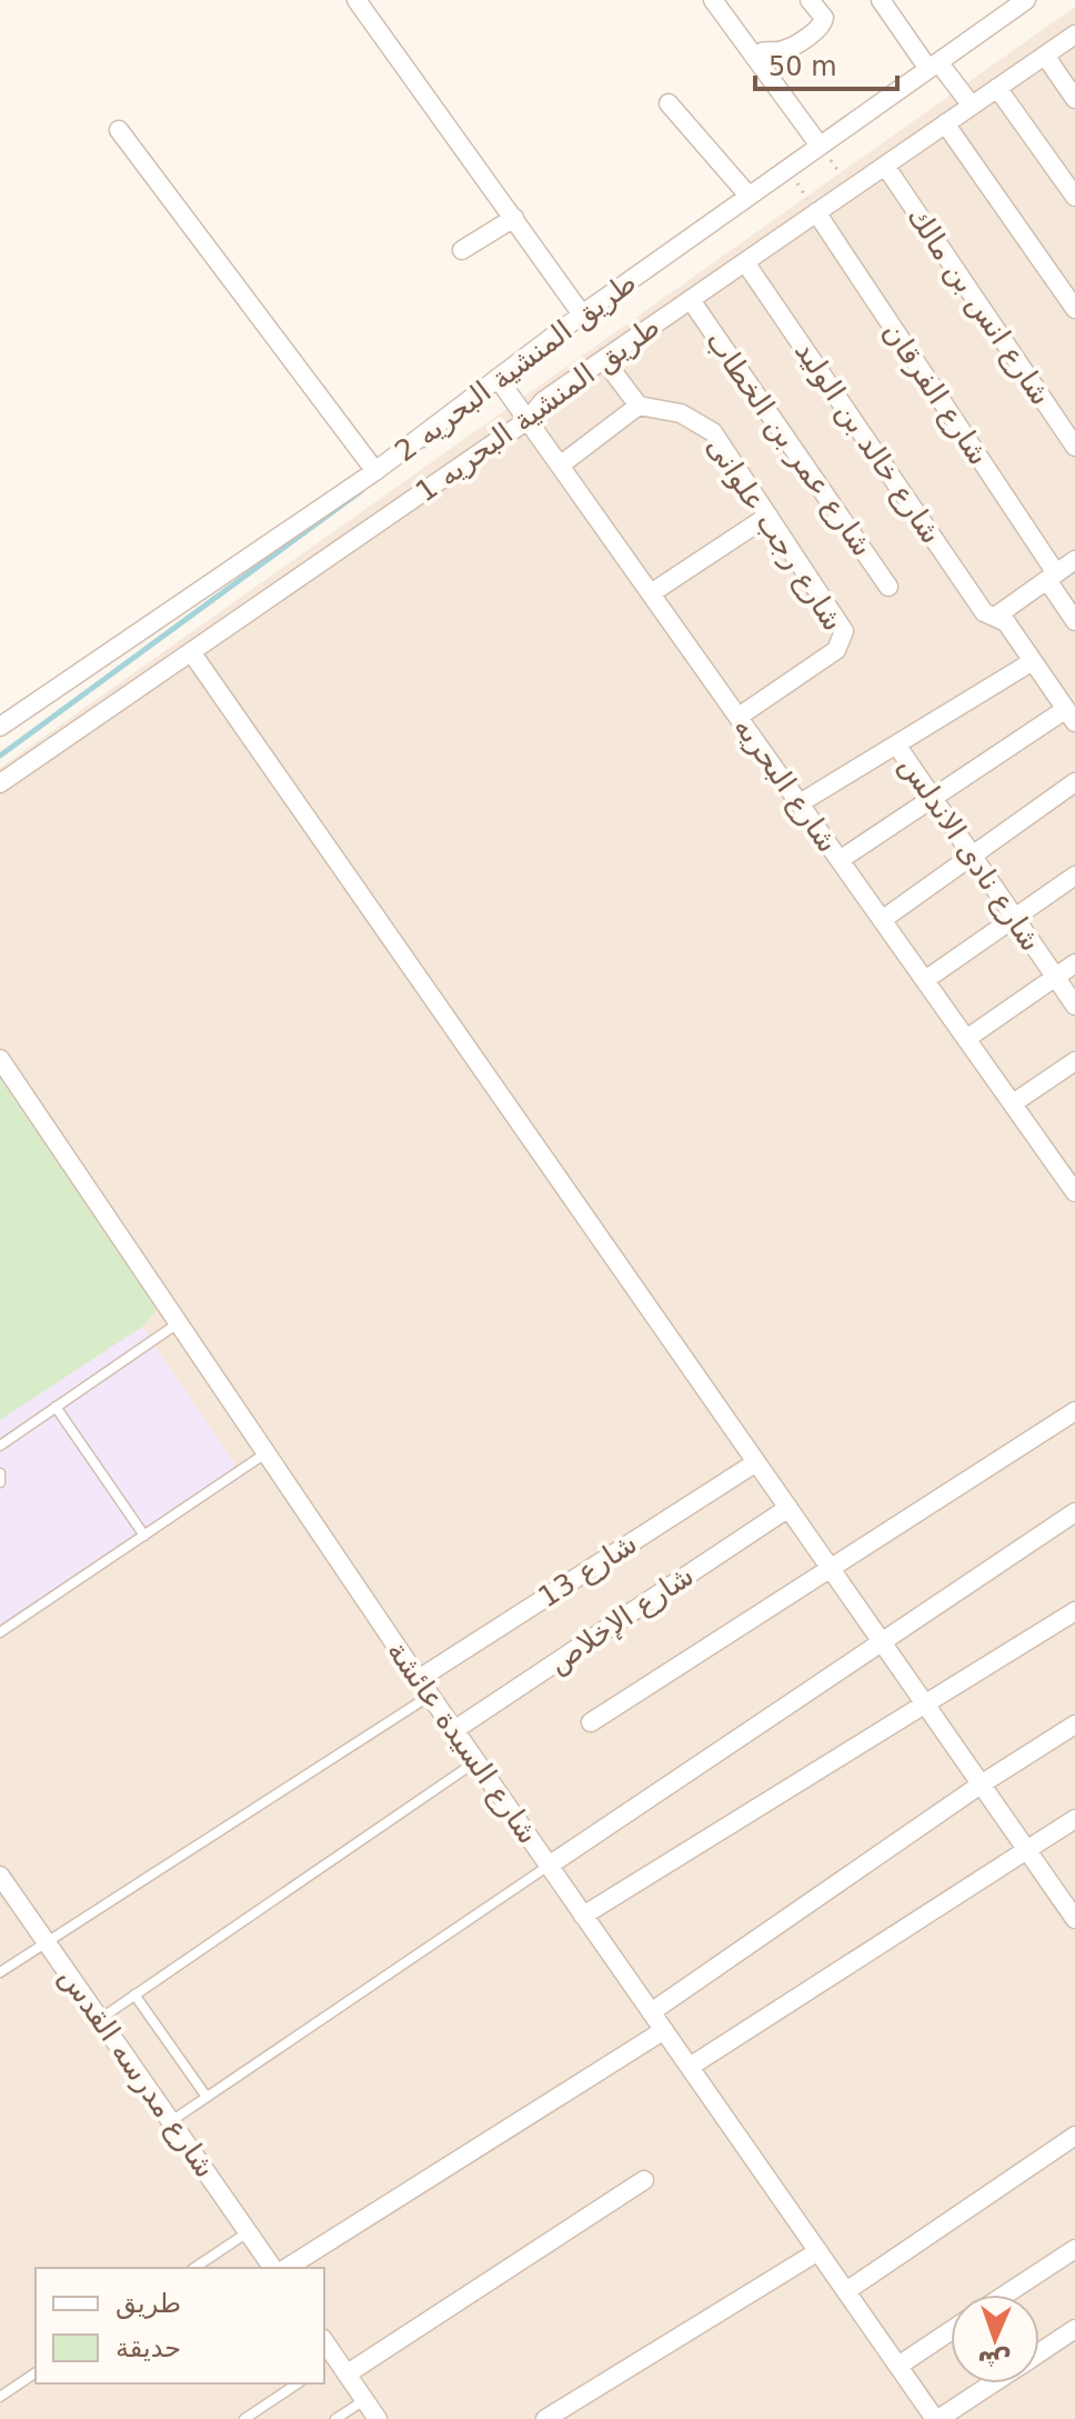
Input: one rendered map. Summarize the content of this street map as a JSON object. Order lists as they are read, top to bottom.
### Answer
{
  "streets": {
    "street": [
      "شارع انس بن مالك",
      "طريق المنشية البحريه 2",
      "شارع الفرقان",
      "طريق المنشية البحريه 1",
      "شارع خالد بن الوليد",
      "شارع عمر بن الخطاب",
      "شارع رجب علوانى",
      "شارع البحريه",
      "شارع نادى الاندلس",
      "شارع 13",
      "شارع الإخلاص",
      "شارع السيدة عائشة",
      "شارع مدرسه القدس"
    ]
  },
  "crossings": [
    ["شارع انس بن مالك", "طريق المنشية البحريه 1"],
    ["طريق المنشية البحريه 2", "شارع البحريه"],
    ["شارع الفرقان", "طريق المنشية البحريه 1"],
    ["طريق المنشية البحريه 1", "شارع خالد بن الوليد"],
    ["طريق المنشية البحريه 1", "شارع عمر بن الخطاب"],
    ["طريق المنشية البحريه 1", "شارع البحريه"],
    ["شارع رجب علوانى", "شارع البحريه"],
    ["شارع 13", "شارع السيدة عائشة"],
    ["شارع الإخلاص", "شارع السيدة عائشة"]
  ],
  "legend": ["طريق", "حديقة"],
  "scale_bar": "50 m",
  "north": "bottom"
}
